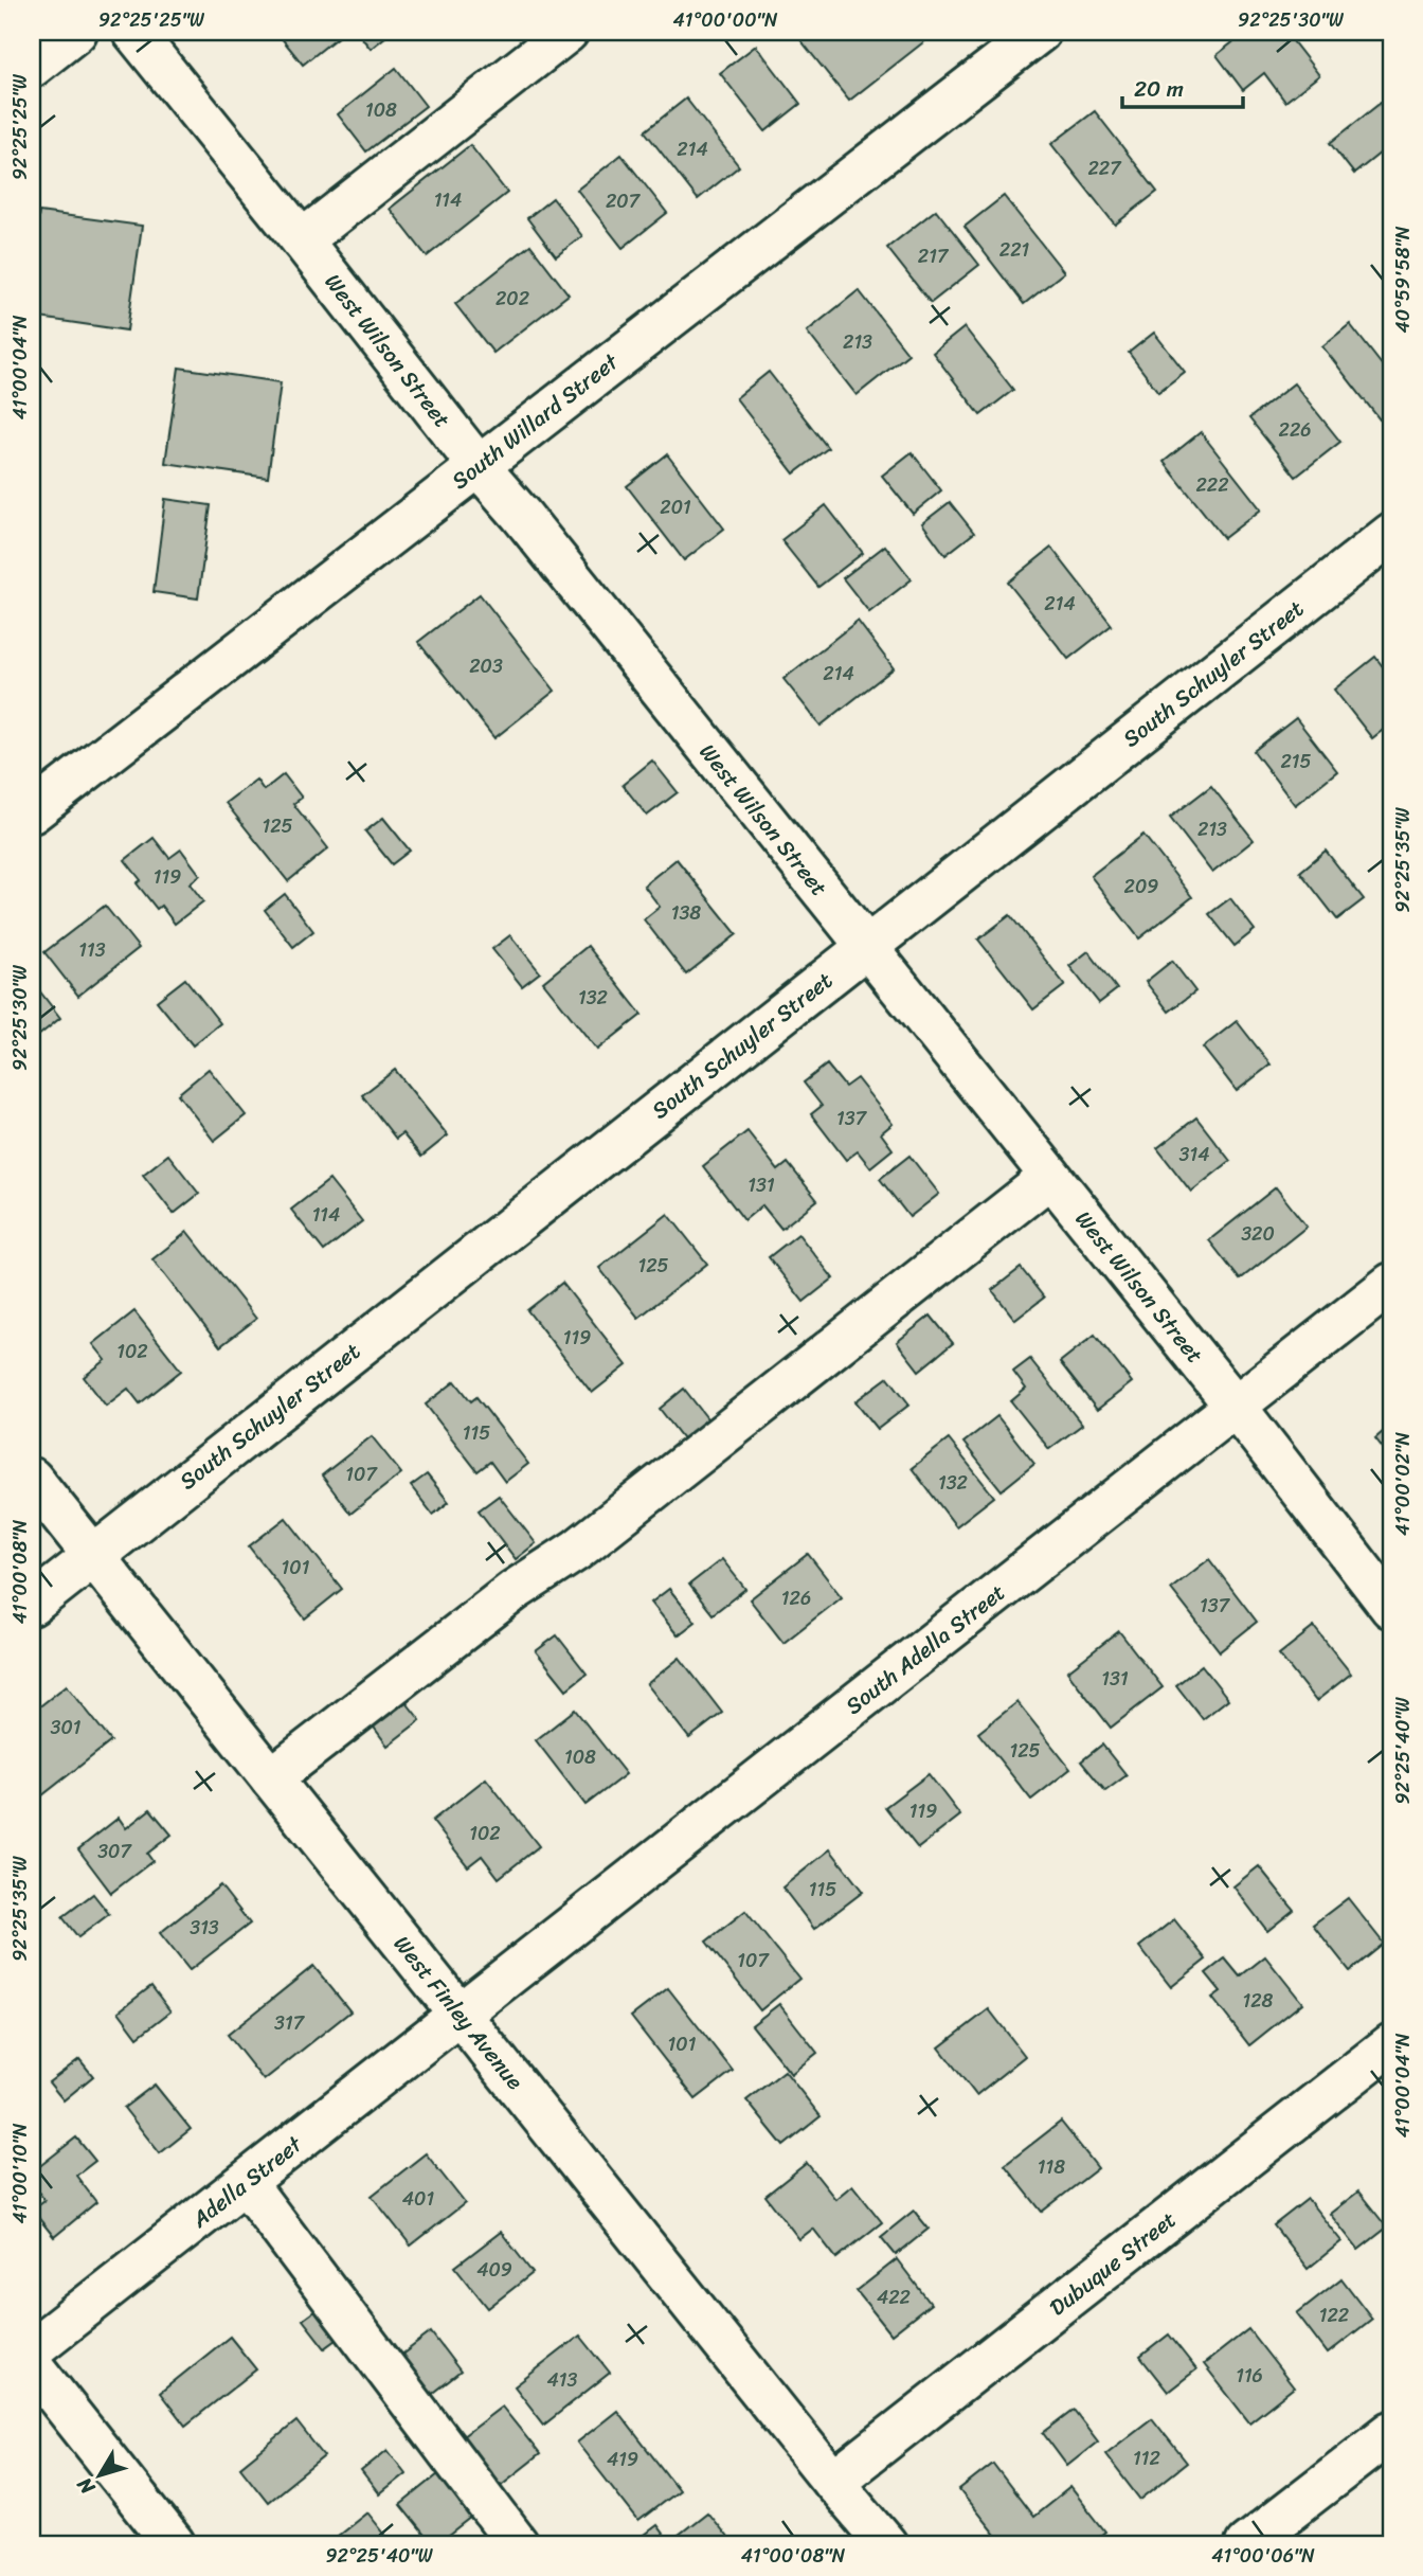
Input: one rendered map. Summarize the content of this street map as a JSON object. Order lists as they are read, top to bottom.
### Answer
{
  "streets": {
    "street": [
      "West Wilson Street",
      "South Willard Street",
      "South Schuyler Street",
      "South Adella Street",
      "West Finley Avenue",
      "Adella Street",
      "Dubuque Street"
    ]
  },
  "crossings": [
    ["West Wilson Street", "South Willard Street"],
    ["West Wilson Street", "South Schuyler Street"],
    ["West Wilson Street", "South Adella Street"],
    ["South Schuyler Street", "West Finley Avenue"],
    ["South Adella Street", "West Finley Avenue"],
    ["South Adella Street", "Adella Street"],
    ["West Finley Avenue", "Adella Street"],
    ["West Finley Avenue", "Dubuque Street"]
  ],
  "house_numbers": [
    "108",
    "214",
    "227",
    "114",
    "207",
    "221",
    "217",
    "202",
    "213",
    "226",
    "222",
    "201",
    "214",
    "203",
    "214",
    "215",
    "125",
    "213",
    "119",
    "209",
    "138",
    "113",
    "132",
    "137",
    "314",
    "131",
    "114",
    "320",
    "125",
    "119",
    "102",
    "115",
    "107",
    "132",
    "101",
    "126",
    "137",
    "131",
    "301",
    "125",
    "108",
    "119",
    "102",
    "307",
    "115",
    "313",
    "107",
    "128",
    "317",
    "101",
    "118",
    "401",
    "409",
    "422",
    "122",
    "116",
    "413",
    "112",
    "419"
  ],
  "scale_bar": "20 m",
  "north": "bottom left",
  "coordinates": [
    "92°25'25\"W",
    "41°00'00\"N",
    "92°25'30\"W",
    "40°59'58\"N",
    "41°00'04\"N",
    "92°25'35\"W",
    "41°00'02\"N",
    "41°00'08\"N",
    "92°25'40\"W",
    "41°00'10\"N",
    "41°00'06\"N"
  ]
}
